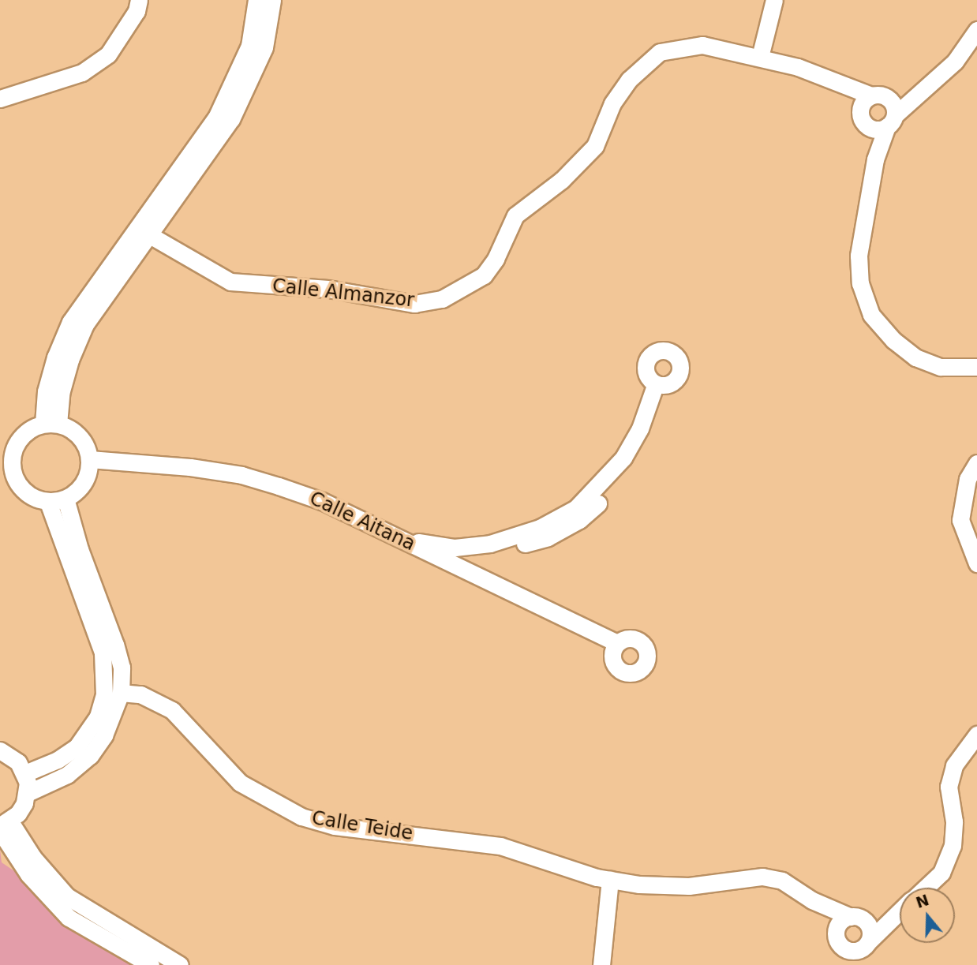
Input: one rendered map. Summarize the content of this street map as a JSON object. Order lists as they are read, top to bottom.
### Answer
{
  "streets": {
    "street": ["Calle Almanzor", "Calle Aitana", "Calle Teide"]
  },
  "north": "top"
}
